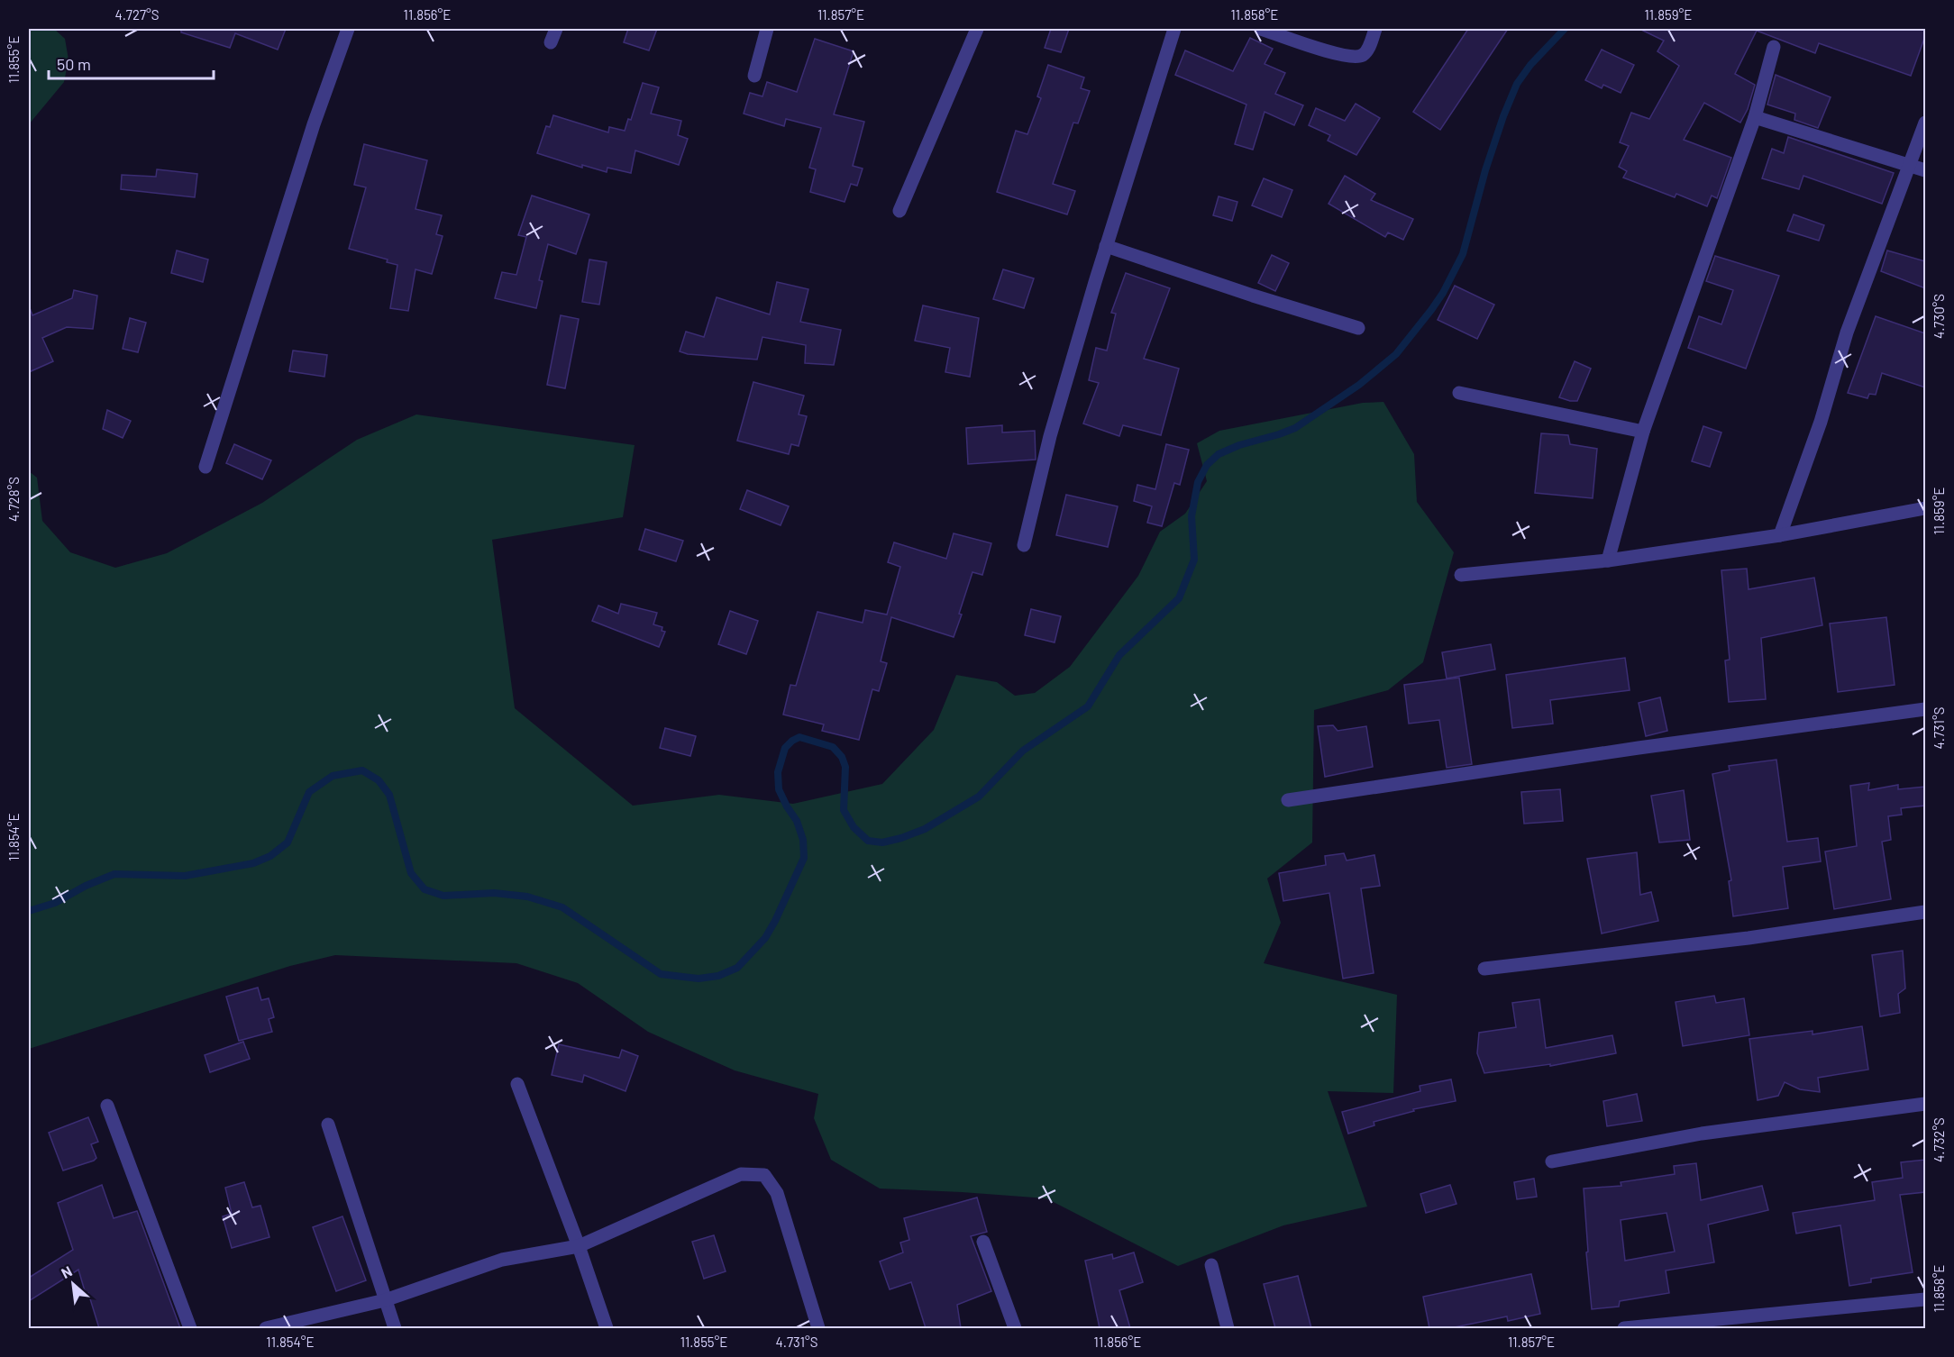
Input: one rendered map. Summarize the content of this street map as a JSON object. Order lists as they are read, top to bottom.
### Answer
{
  "scale_bar": "50 m",
  "north": "top left",
  "coordinates": [
    "4.727°S",
    "11.856°E",
    "11.857°E",
    "11.858°E",
    "11.859°E",
    "11.855°E",
    "4.730°S",
    "4.728°S",
    "4.731°S",
    "11.854°E",
    "4.732°S"
  ]
}
